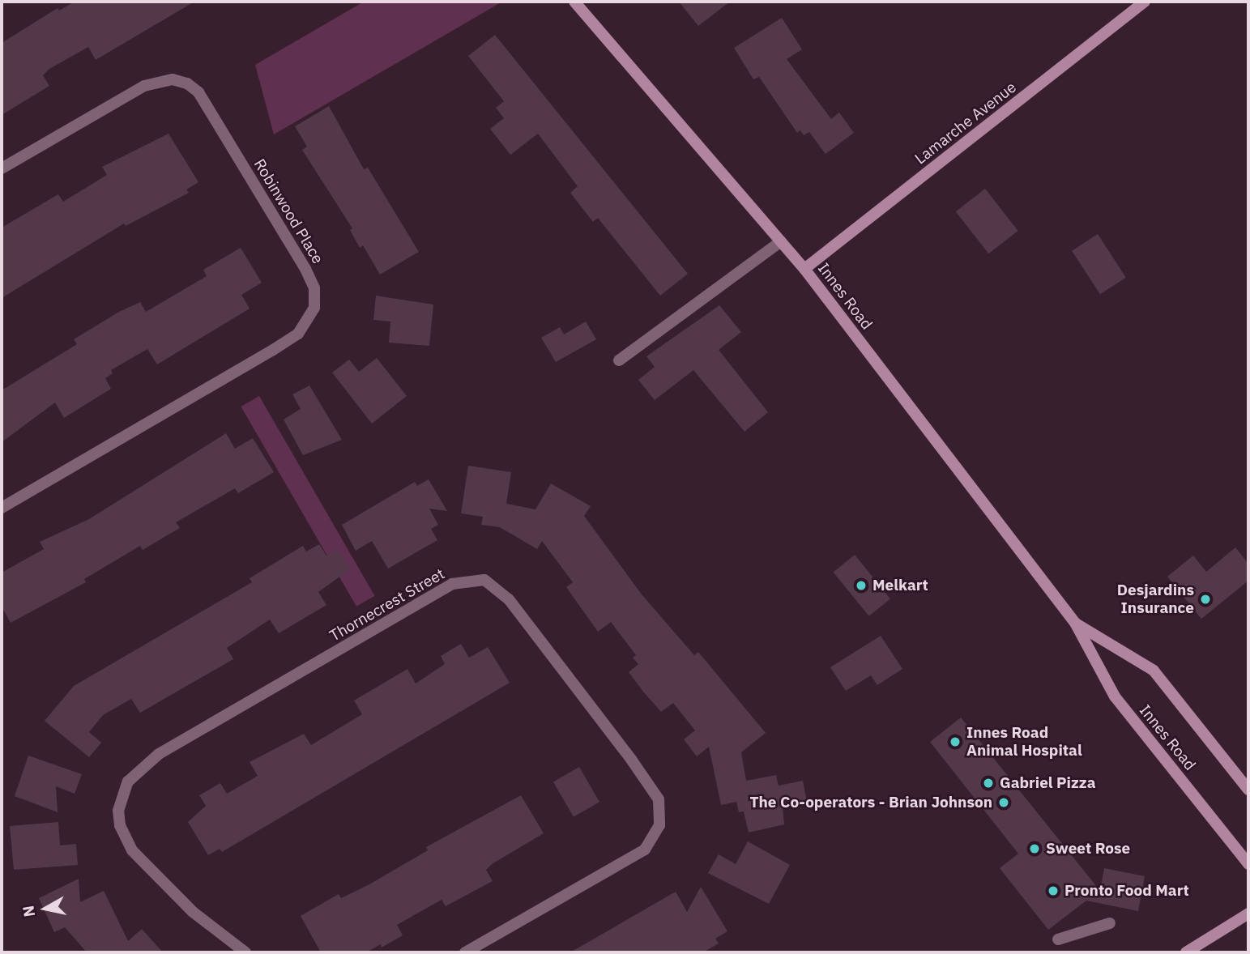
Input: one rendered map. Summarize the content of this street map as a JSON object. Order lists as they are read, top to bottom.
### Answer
{
  "streets": {
    "main road": ["Lamarche Avenue", "Innes Road"],
    "street": ["Robinwood Place", "Thornecrest Street"]
  },
  "crossings": [
    ["Lamarche Avenue", "Innes Road"]
  ],
  "places": [
    "Melkart",
    "Desjardins Insurance",
    "Innes Road Animal Hospital",
    "Gabriel Pizza",
    "The Co-operators - Brian Johnson",
    "Sweet Rose",
    "Pronto Food Mart"
  ],
  "north": "left"
}
